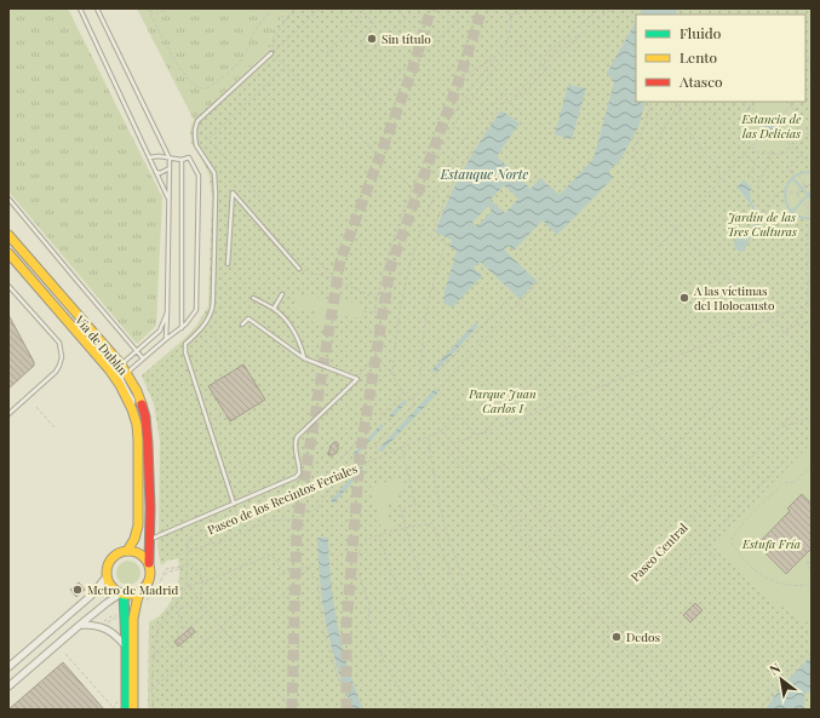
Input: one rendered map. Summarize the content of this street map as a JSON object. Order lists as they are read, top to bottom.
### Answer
{
  "streets": {
    "street": ["Vía de Dublín"],
    "path": ["Paseo de los Recintos Feriales", "Paseo Central"]
  },
  "water": ["Estanque Norte"],
  "parks": [
    "Estancia de las Delicias",
    "Jardín de las Tres Culturas",
    "Parque Juan Carlos I",
    "Estufa Fría"
  ],
  "places": [
    "Sin título",
    "A las víctimas del Holocausto",
    "Metro de Madrid",
    "Dedos"
  ],
  "legend": ["Fluido", "Lento", "Atasco"],
  "north": "top left"
}
